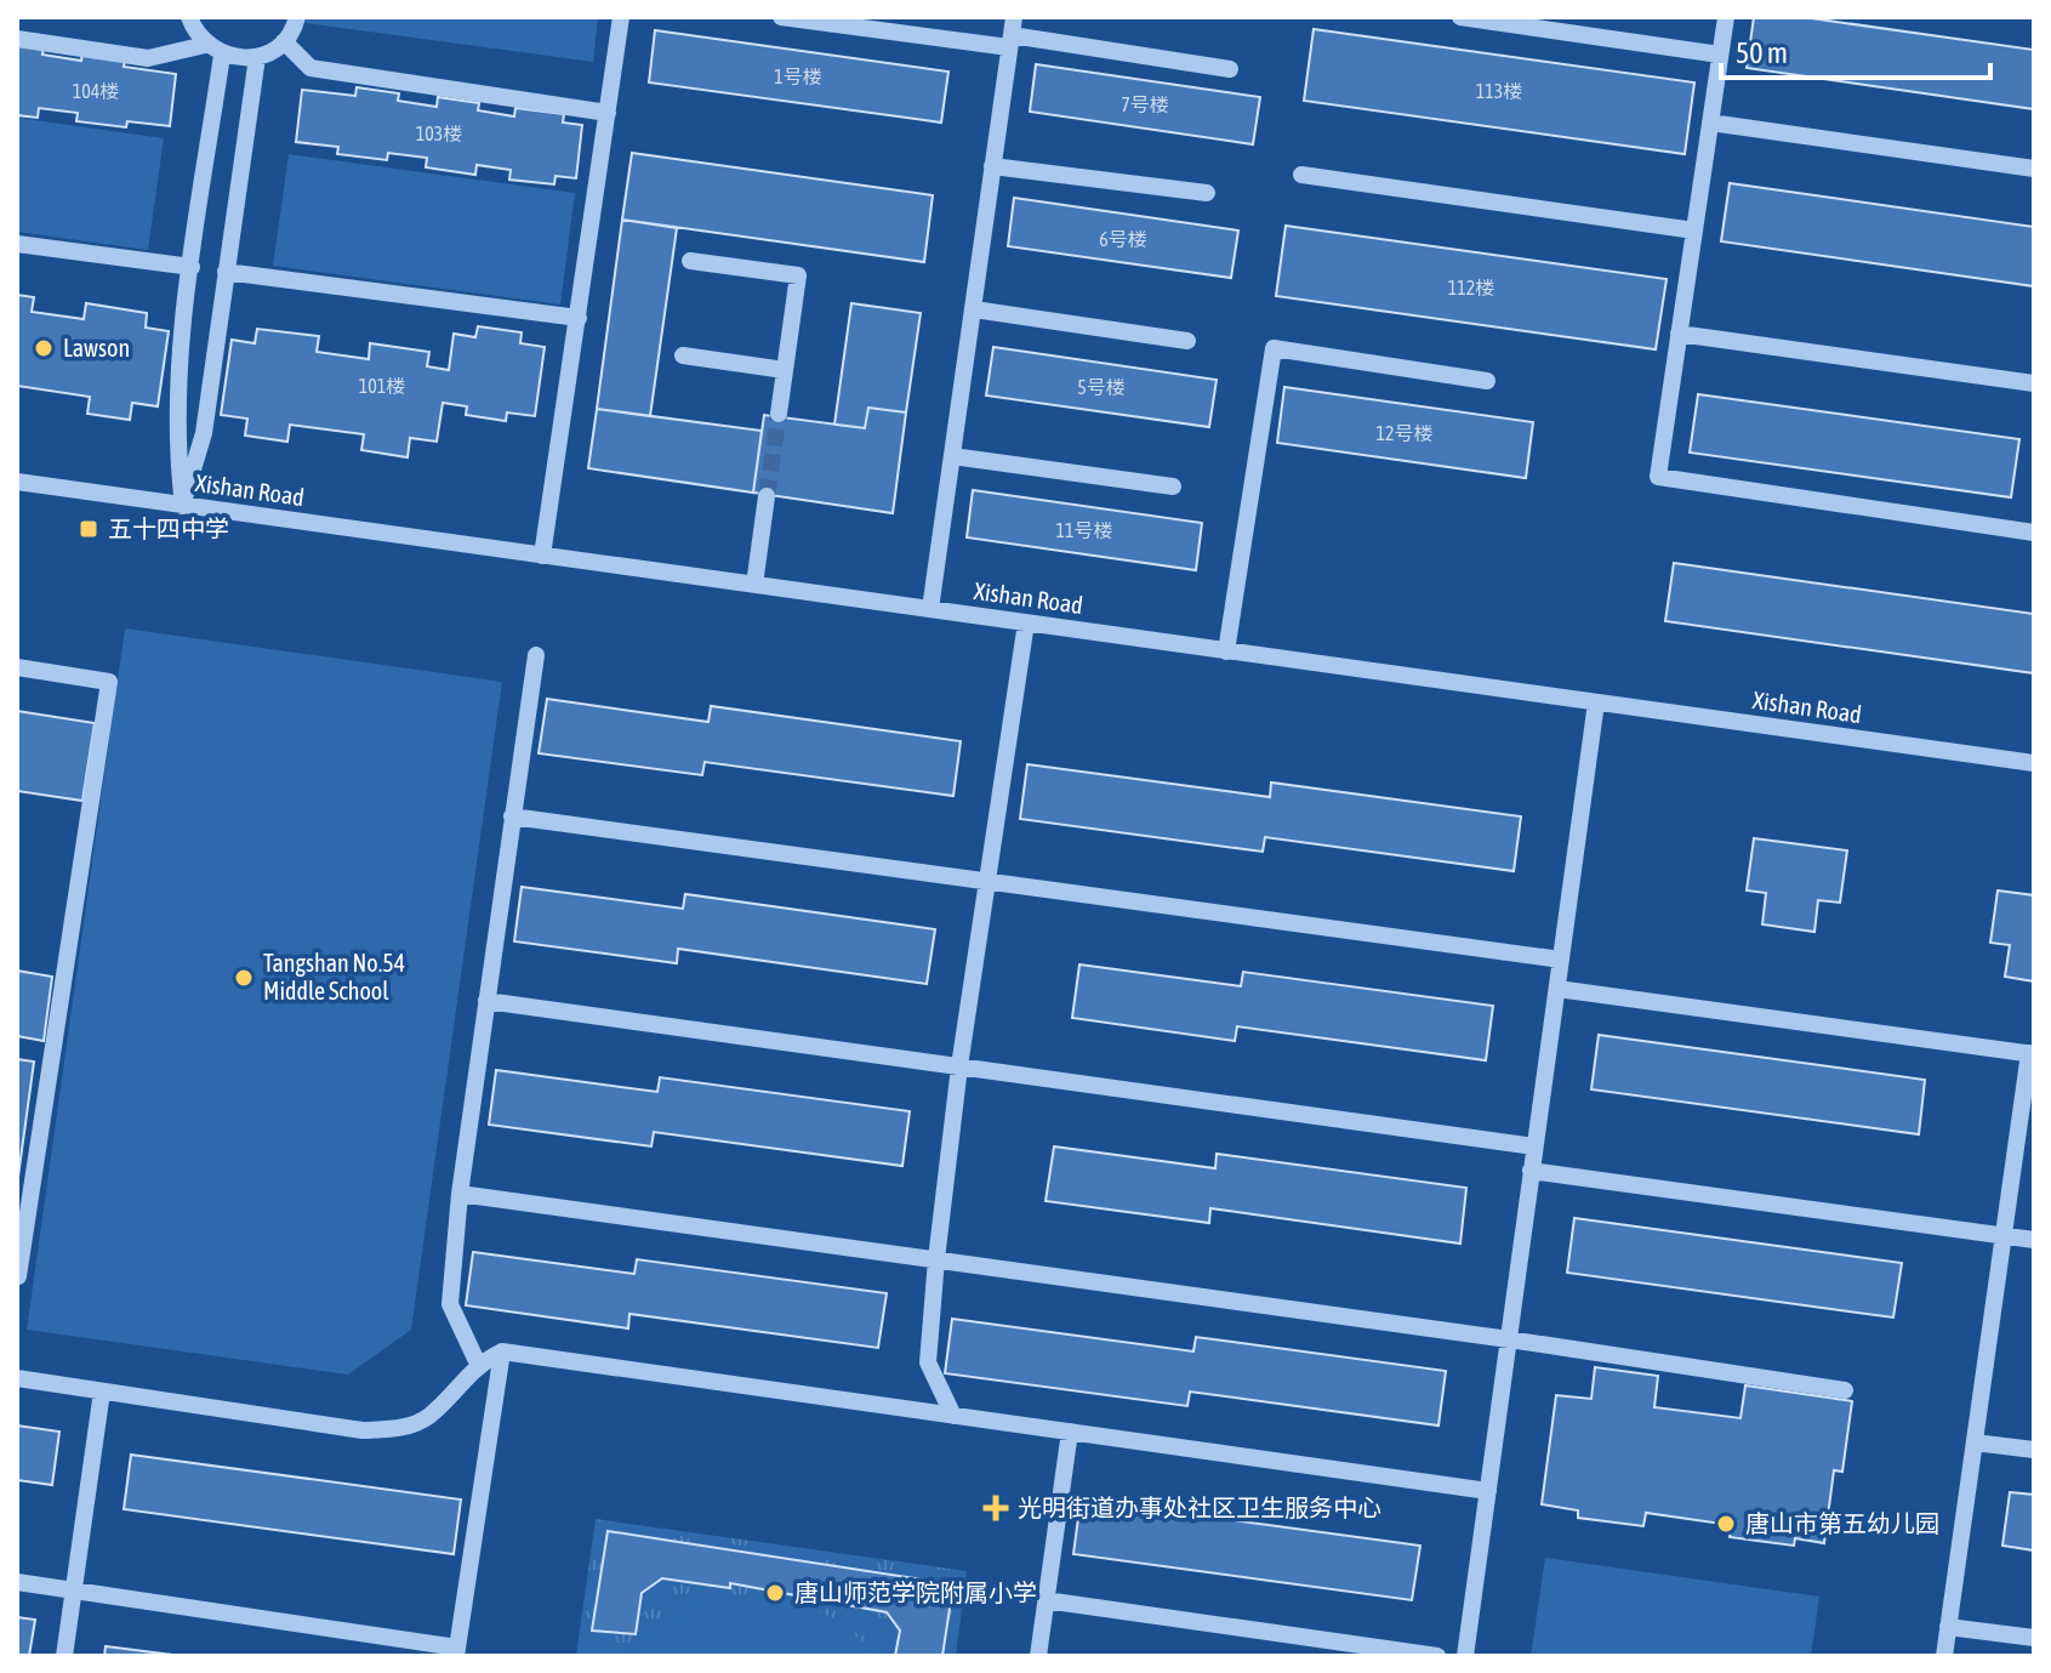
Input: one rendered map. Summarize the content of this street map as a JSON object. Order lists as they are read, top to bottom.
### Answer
{
  "streets": {
    "street": ["Xishan Road"]
  },
  "places": {
    "other": [
      "Lawson",
      "Tangshan No.54 Middle School",
      "唐山市第五幼儿园",
      "唐山师范学院附属小学"
    ],
    "transit": ["五十四中学"],
    "health": ["光明街道办事处社区卫生服务中心"]
  },
  "house_numbers": [
    "1号楼",
    "104楼",
    "113楼",
    "7号楼",
    "103楼",
    "6号楼",
    "112楼",
    "101楼",
    "5号楼",
    "12号楼",
    "11号楼"
  ],
  "scale_bar": "50 m"
}
